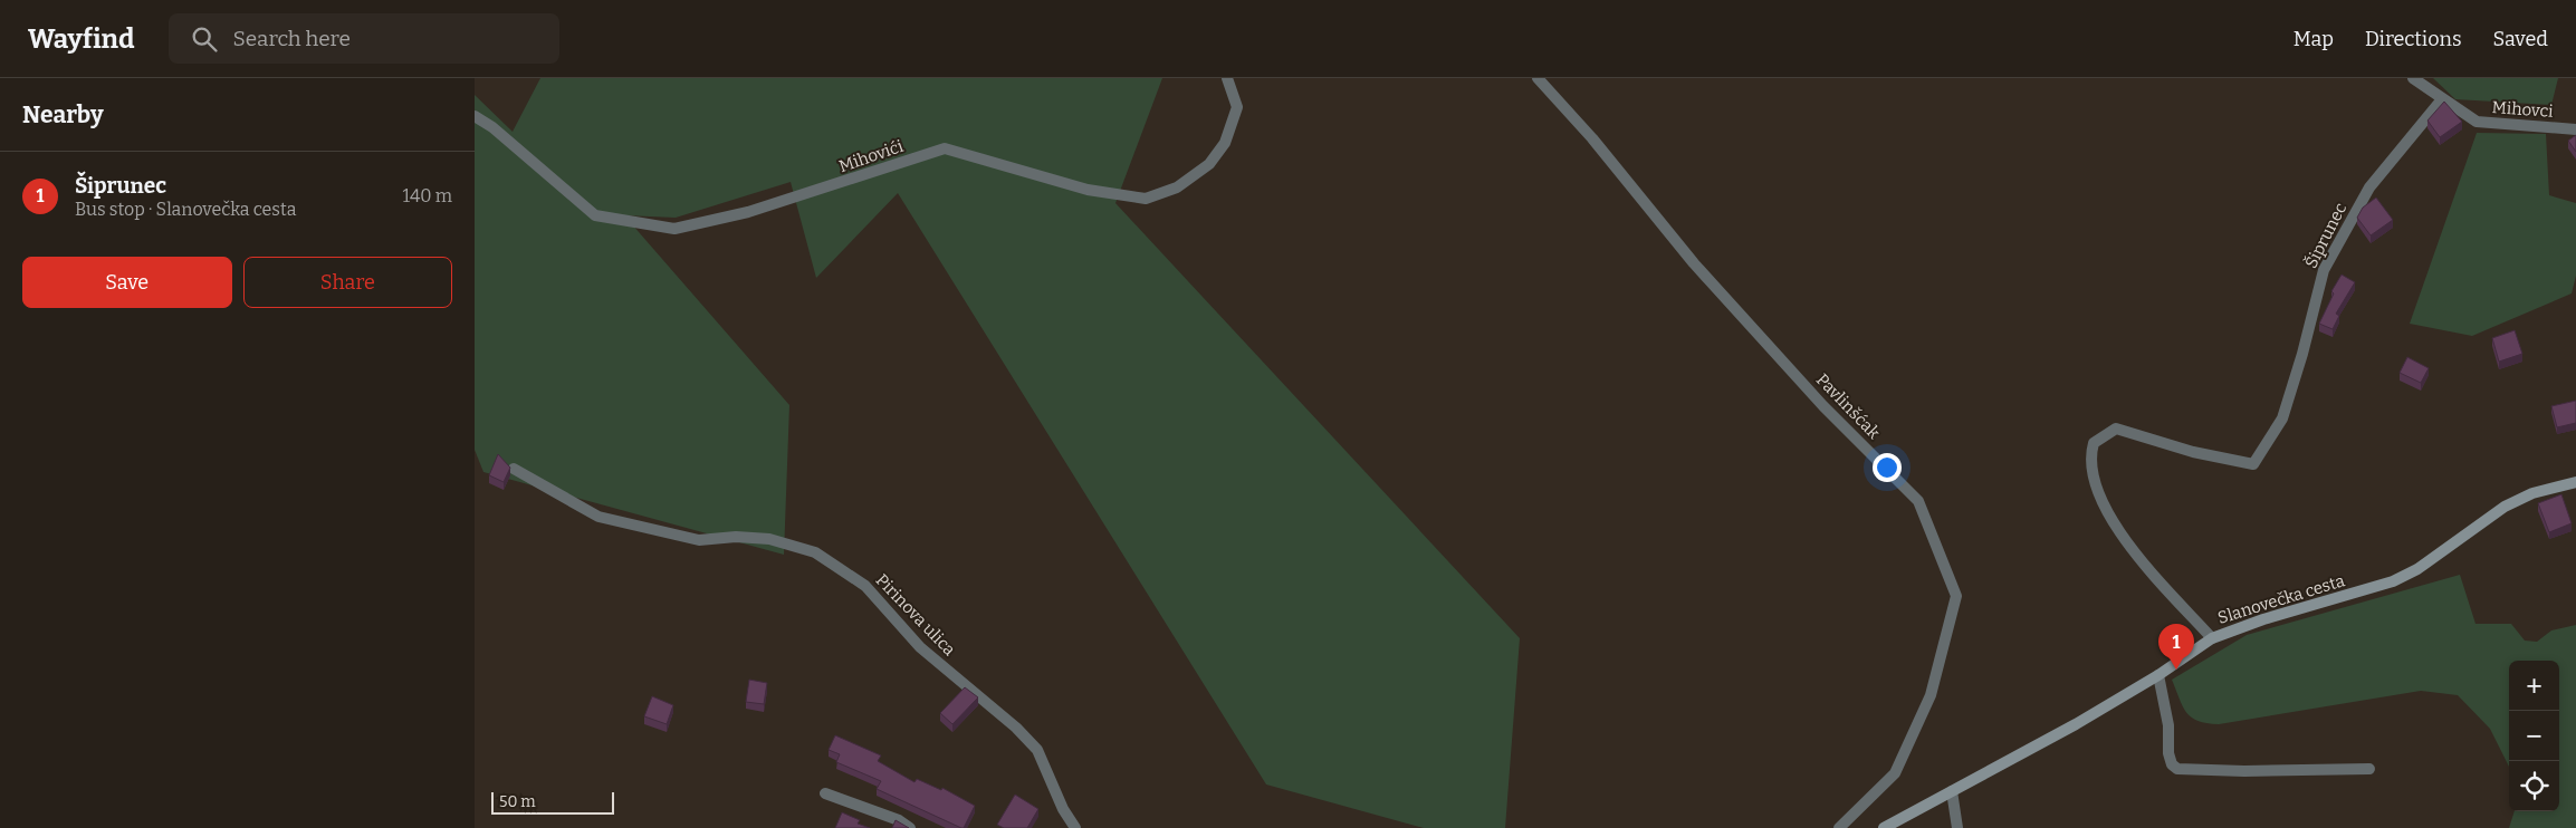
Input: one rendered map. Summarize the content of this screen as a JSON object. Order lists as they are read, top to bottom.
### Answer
{
  "streets": {
    "street": [
      "Mihovci",
      "Mihovići",
      "Šiprunec",
      "Pavlinšćak",
      "Slanovečka cesta",
      "Pirinova ulica"
    ]
  },
  "crossings": [
    ["Mihovci", "Šiprunec"],
    ["Šiprunec", "Slanovečka cesta"]
  ],
  "scale_bar": "50 m",
  "page": {
    "header": "Wayfind",
    "search": "Search here",
    "nav": ["Map", "Directions", "Saved"],
    "heading": "Nearby",
    "list": [
      {
        "mark": "1",
        "name": "Šiprunec",
        "note": "Bus stop · Slanovečka cesta",
        "value": "140 m"
      }
    ],
    "buttons": ["Save", "Share"],
    "pins": "1",
    "map_buttons": ["+", "−"],
    "scale": "50 m"
  }
}
